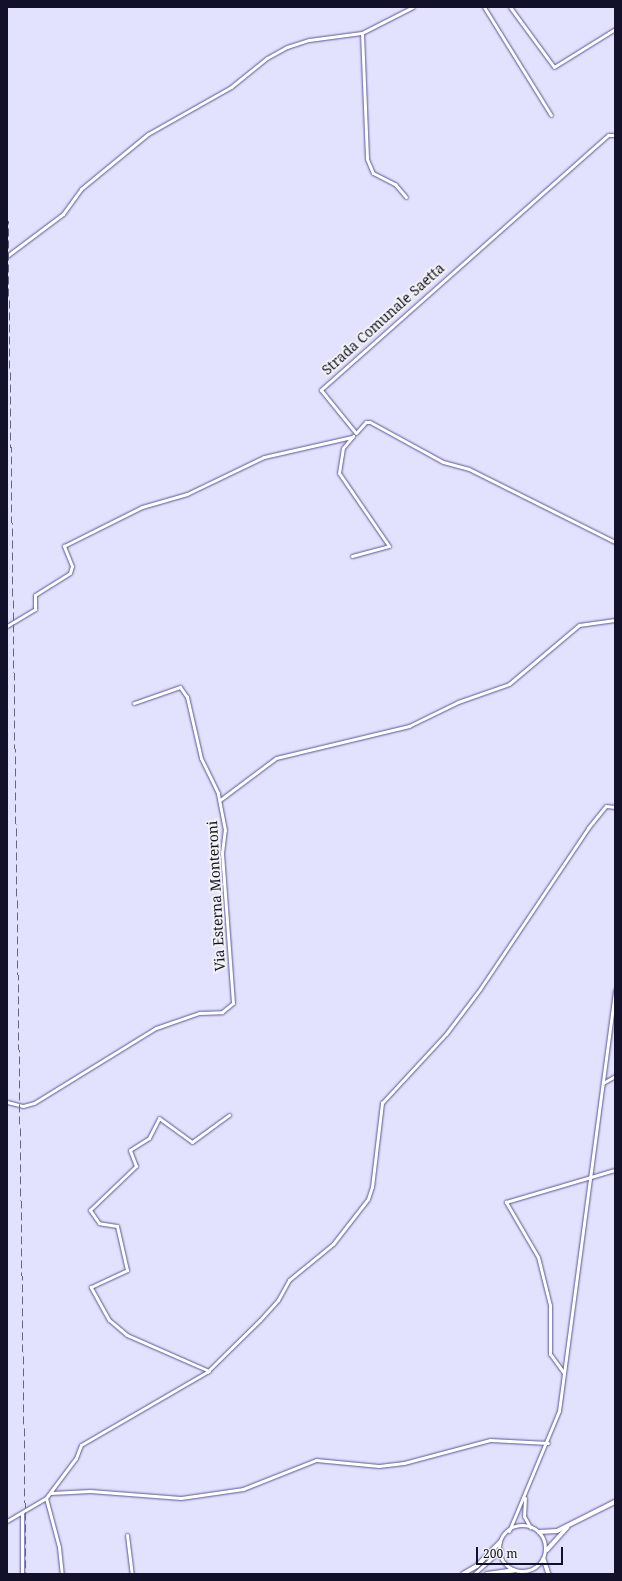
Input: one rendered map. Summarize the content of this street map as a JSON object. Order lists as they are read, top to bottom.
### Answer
{
  "streets": {
    "street": ["Strada Comunale Saetta", "Via Esterna Monteroni"]
  },
  "scale_bar": "200 m"
}
